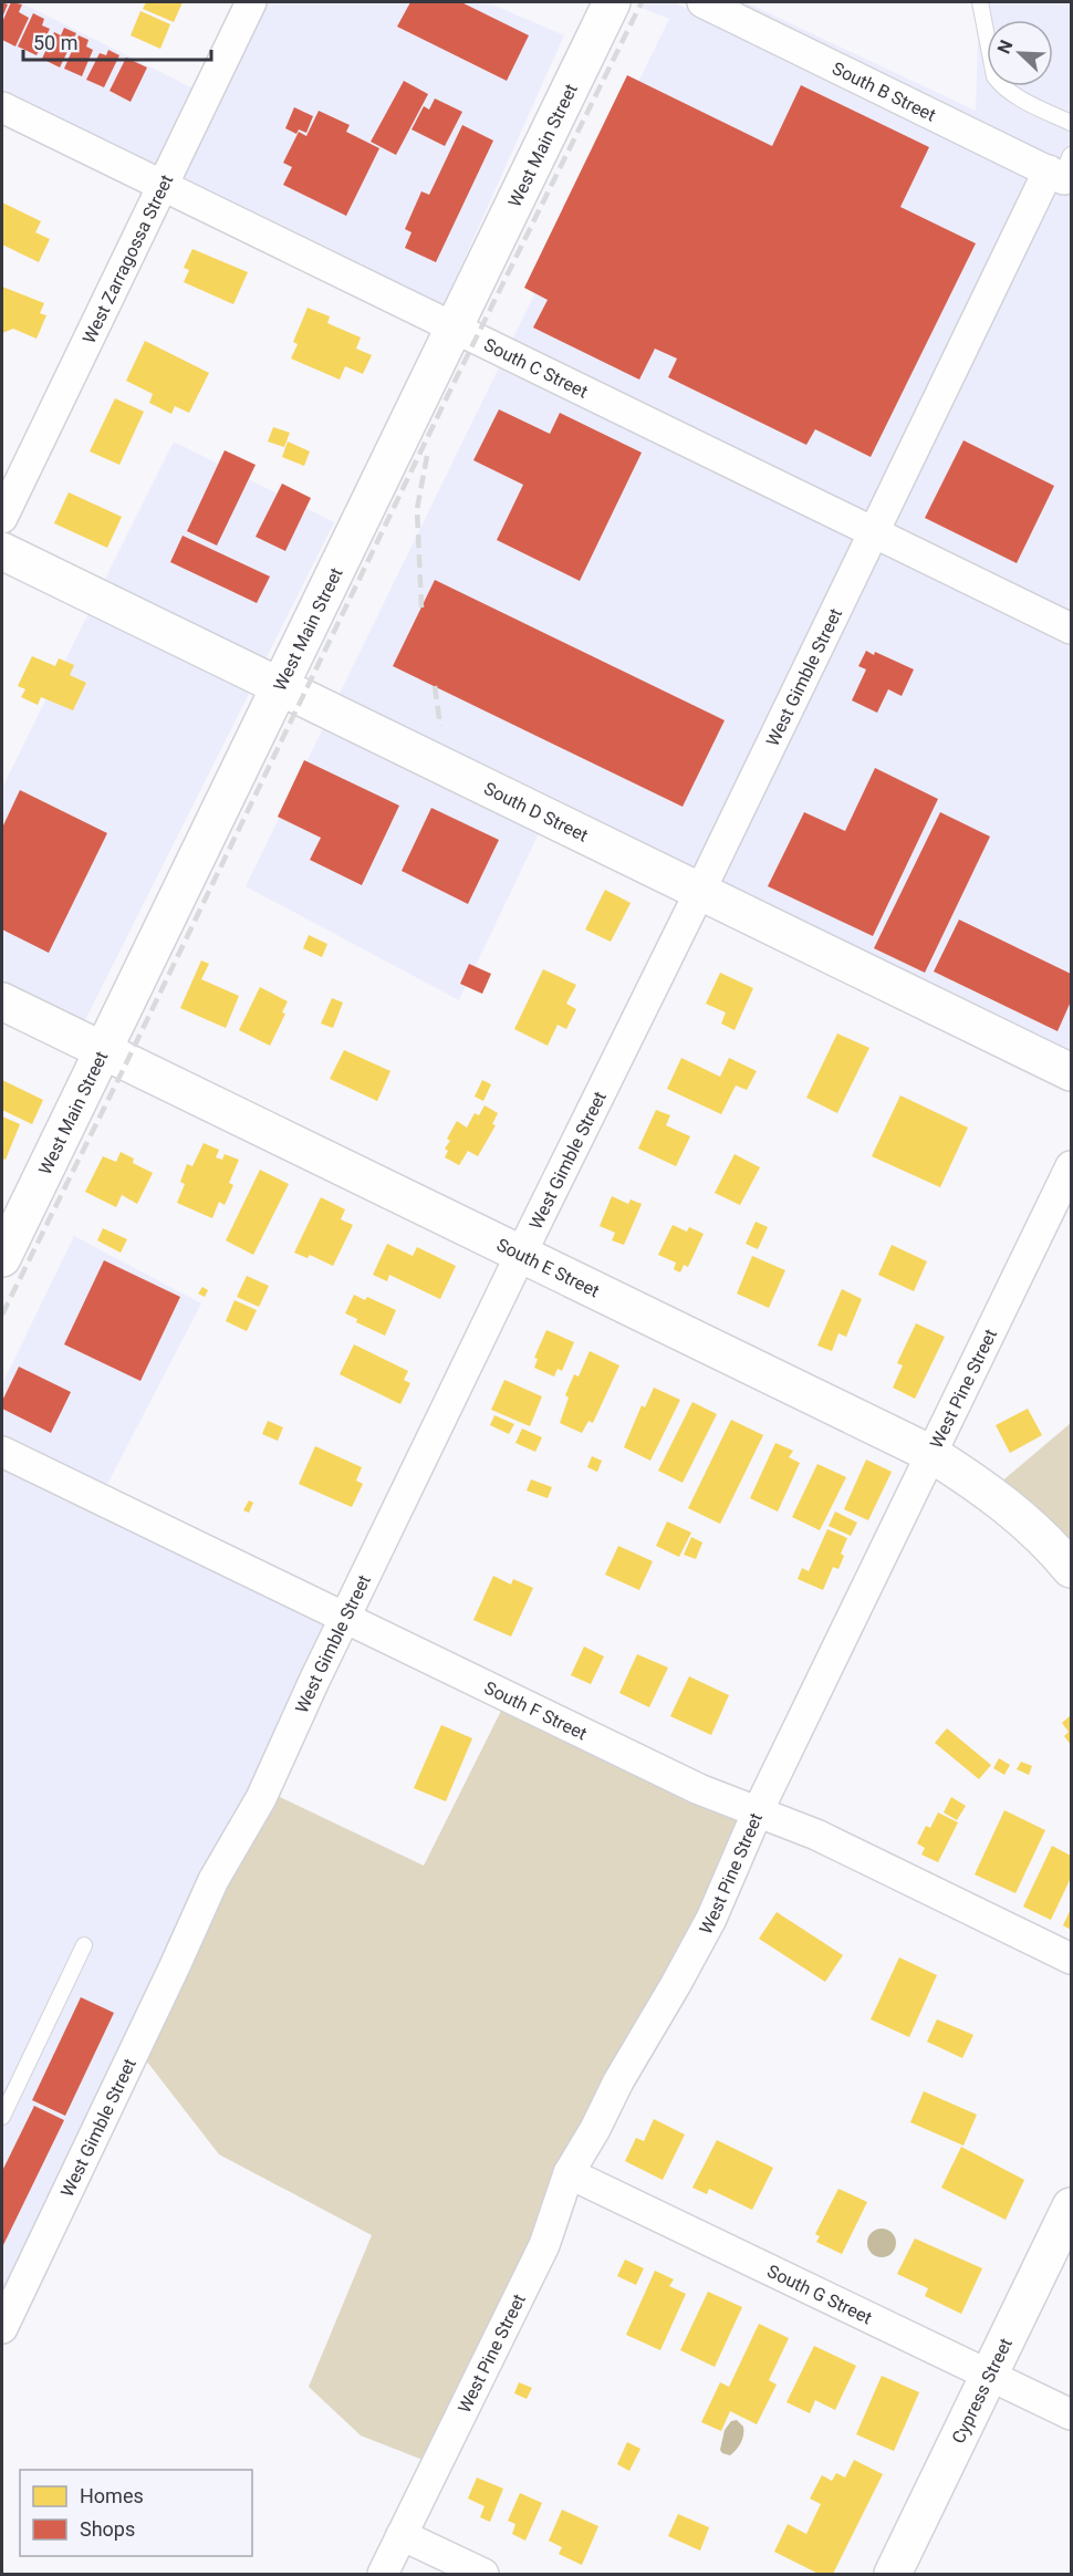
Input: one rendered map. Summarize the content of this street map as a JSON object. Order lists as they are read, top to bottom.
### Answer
{
  "streets": {
    "street": [
      "South B Street",
      "West Main Street",
      "West Zarragossa Street",
      "South C Street",
      "West Gimble Street",
      "South D Street",
      "South E Street",
      "West Pine Street",
      "South F Street",
      "South G Street",
      "Cypress Street"
    ]
  },
  "crossings": [
    ["South B Street", "West Gimble Street"],
    ["West Main Street", "South C Street"],
    ["West Main Street", "South D Street"],
    ["West Main Street", "South E Street"],
    ["West Zarragossa Street", "South C Street"],
    ["South C Street", "West Gimble Street"],
    ["West Gimble Street", "South D Street"],
    ["West Gimble Street", "South E Street"],
    ["West Gimble Street", "South F Street"],
    ["South E Street", "West Pine Street"],
    ["West Pine Street", "South F Street"],
    ["West Pine Street", "South G Street"],
    ["South G Street", "Cypress Street"]
  ],
  "legend": ["Homes", "Shops"],
  "scale_bar": "50 m",
  "north": "top left"
}
